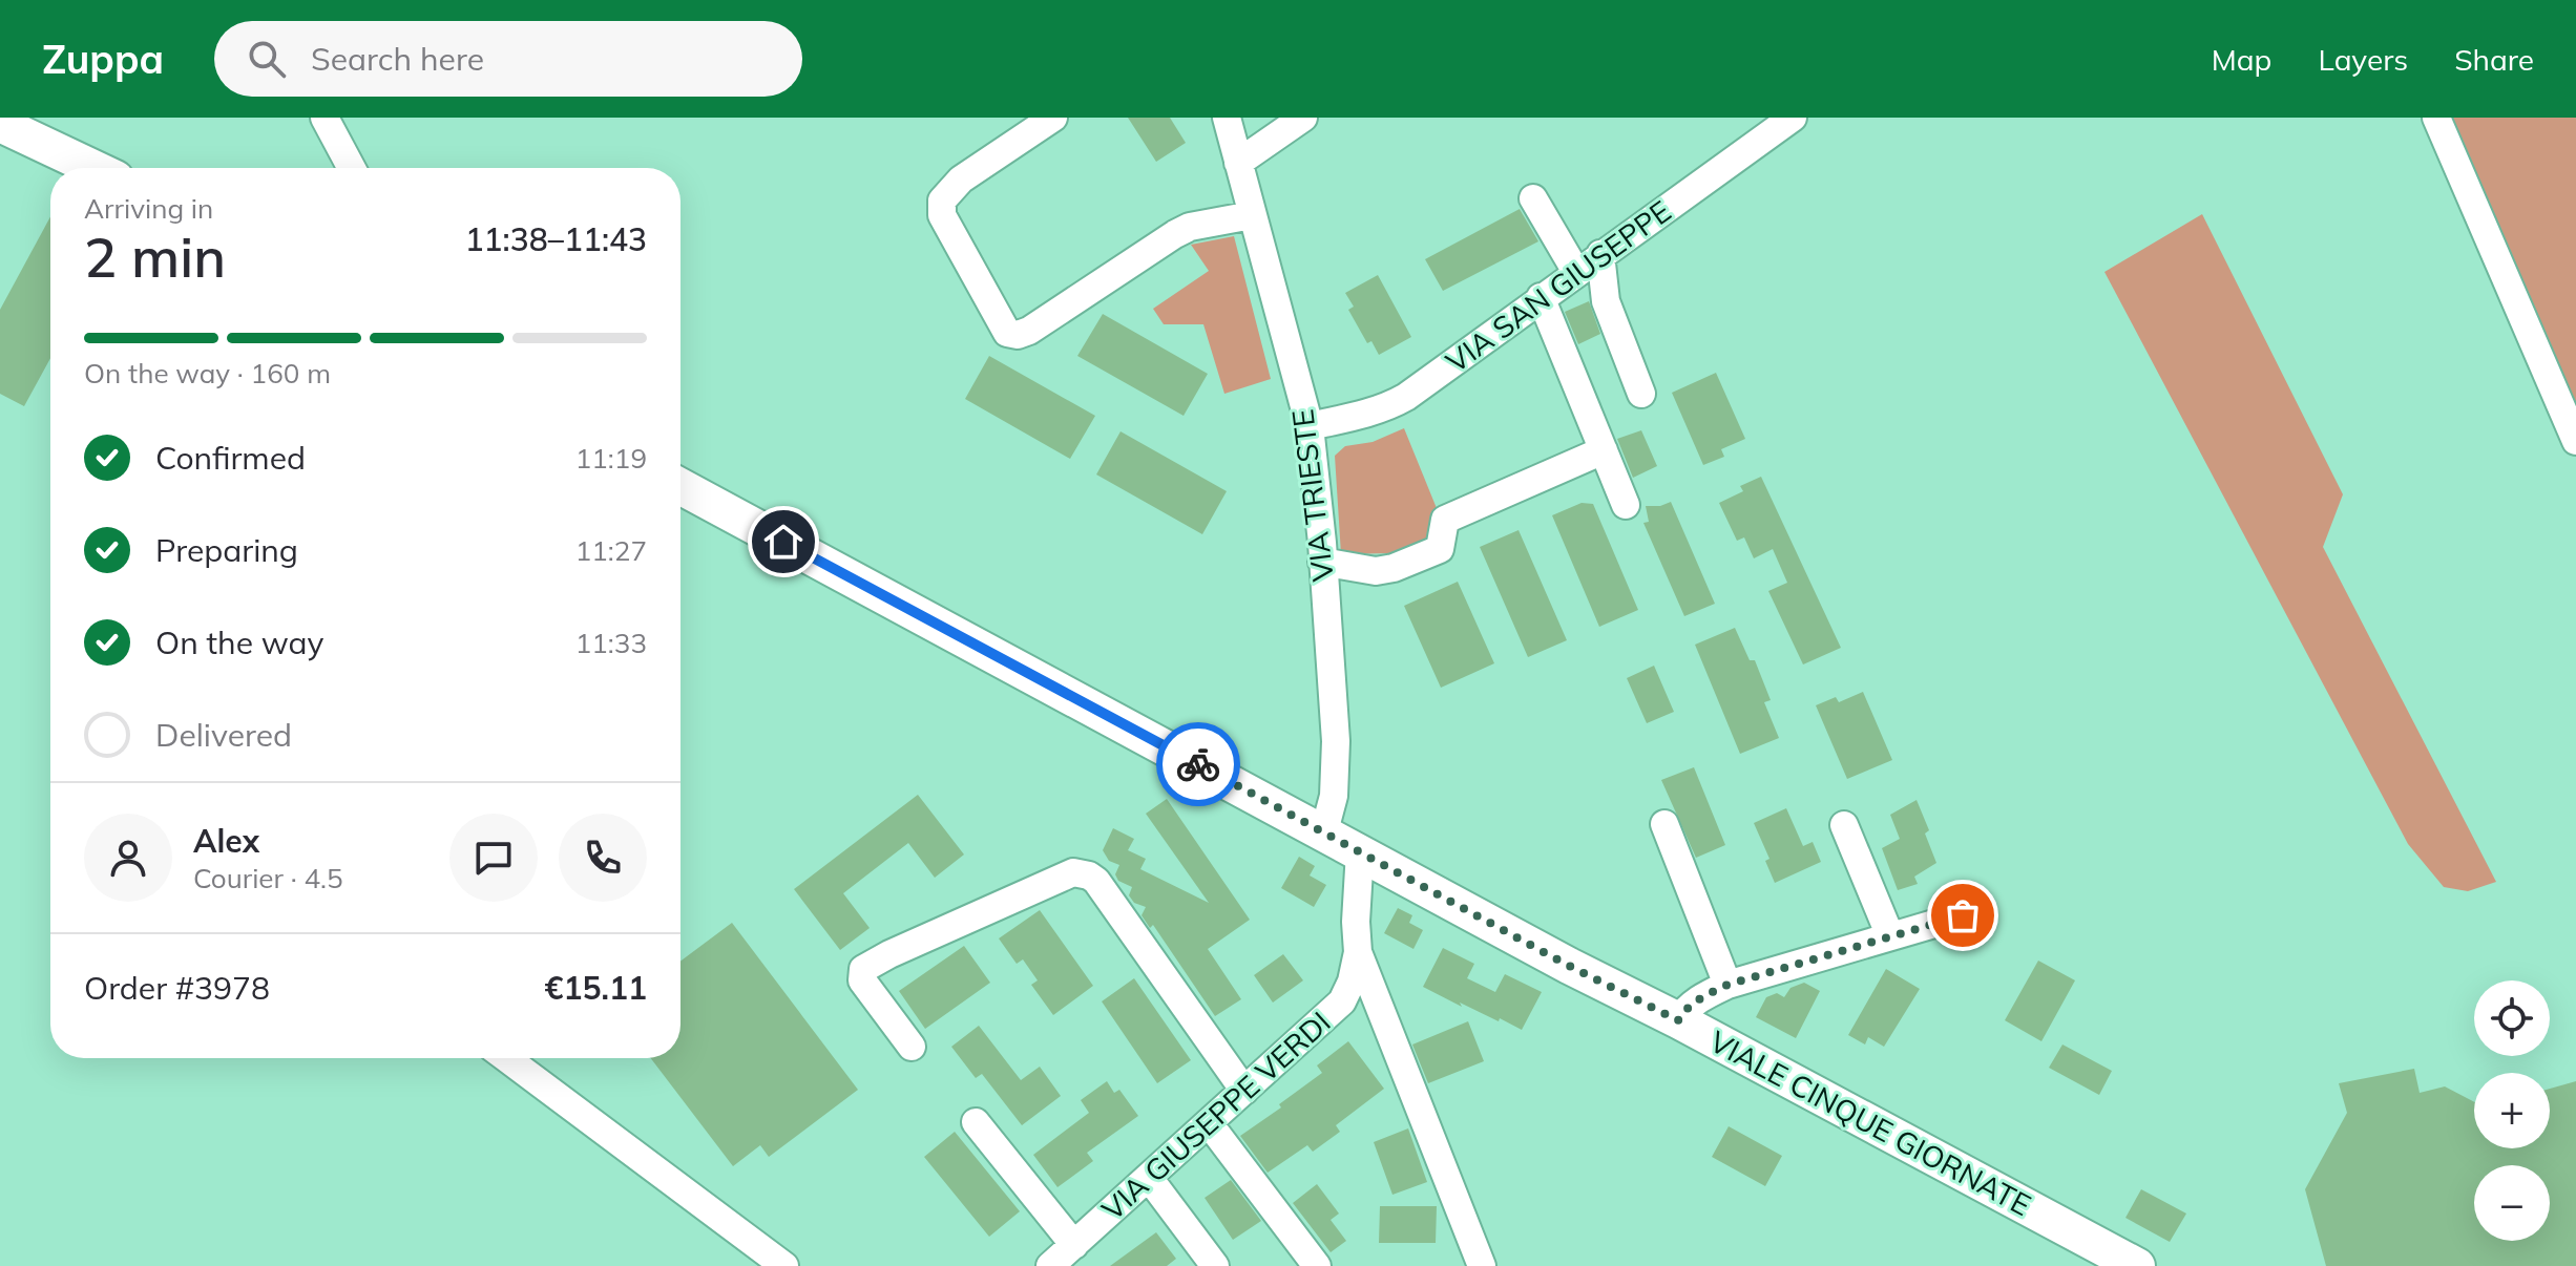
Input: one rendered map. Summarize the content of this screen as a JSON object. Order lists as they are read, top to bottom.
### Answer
{
  "streets": {
    "main road": ["VIALE CINQUE GIORNATE"],
    "street": ["VIA SAN GIUSEPPE", "VIA TRIESTE", "VIA GIUSEPPE VERDI"]
  },
  "crossings": [
    ["VIA SAN GIUSEPPE", "VIA TRIESTE"],
    ["VIA TRIESTE", "VIALE CINQUE GIORNATE"],
    ["VIA GIUSEPPE VERDI", "VIALE CINQUE GIORNATE"]
  ],
  "page": {
    "header": "Zuppa",
    "search": "Search here",
    "nav": ["Map", "Layers", "Share"],
    "heading": ["2 min", "Arriving in", "11:38–11:43"],
    "panel": [
      "Alex",
      "Courier · 4.5",
      "Order #3978",
      "€15.11"
    ],
    "bar": "On the way · 160 m",
    "list": [
      ["Confirmed", "11:19"],
      ["Preparing", "11:27"],
      ["On the way", "11:33"],
      "Delivered"
    ],
    "map_buttons": ["+", "−"]
  }
}
